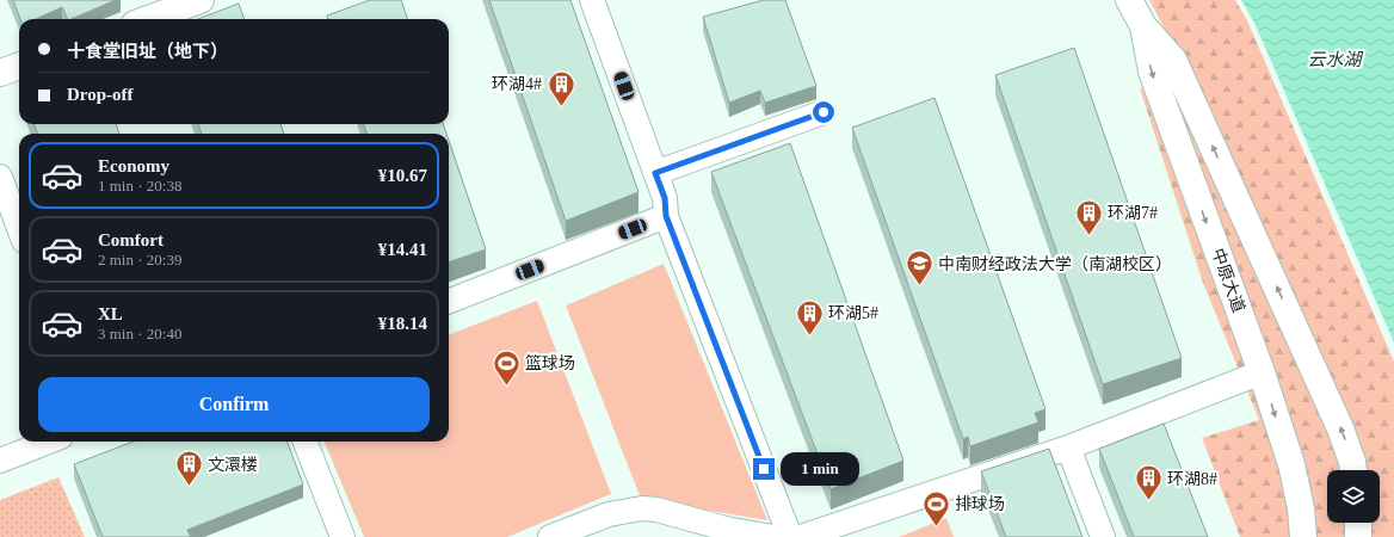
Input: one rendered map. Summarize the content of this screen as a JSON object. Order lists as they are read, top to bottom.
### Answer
{
  "streets": {
    "main road": ["中原大道"]
  },
  "water": ["云水湖"],
  "places": {
    "building": [
      "环湖4#",
      "环湖7#",
      "环湖5#",
      "文澴楼",
      "环湖8#"
    ],
    "school or university": ["中南财经政法大学（南湖校区）"],
    "sports": ["篮球场", "排球场"]
  },
  "page": {
    "banner": ["十食堂旧址（地下）", "Drop-off"],
    "list": [
      {
        "name": "Economy",
        "note": "1 min · 20:38",
        "value": "¥10.67"
      },
      {
        "name": "Comfort",
        "note": "2 min · 20:39",
        "value": "¥14.41"
      },
      {
        "name": "XL",
        "note": "3 min · 20:40",
        "value": "¥18.14"
      }
    ],
    "buttons": "Confirm",
    "bubble": "1 min"
  }
}
